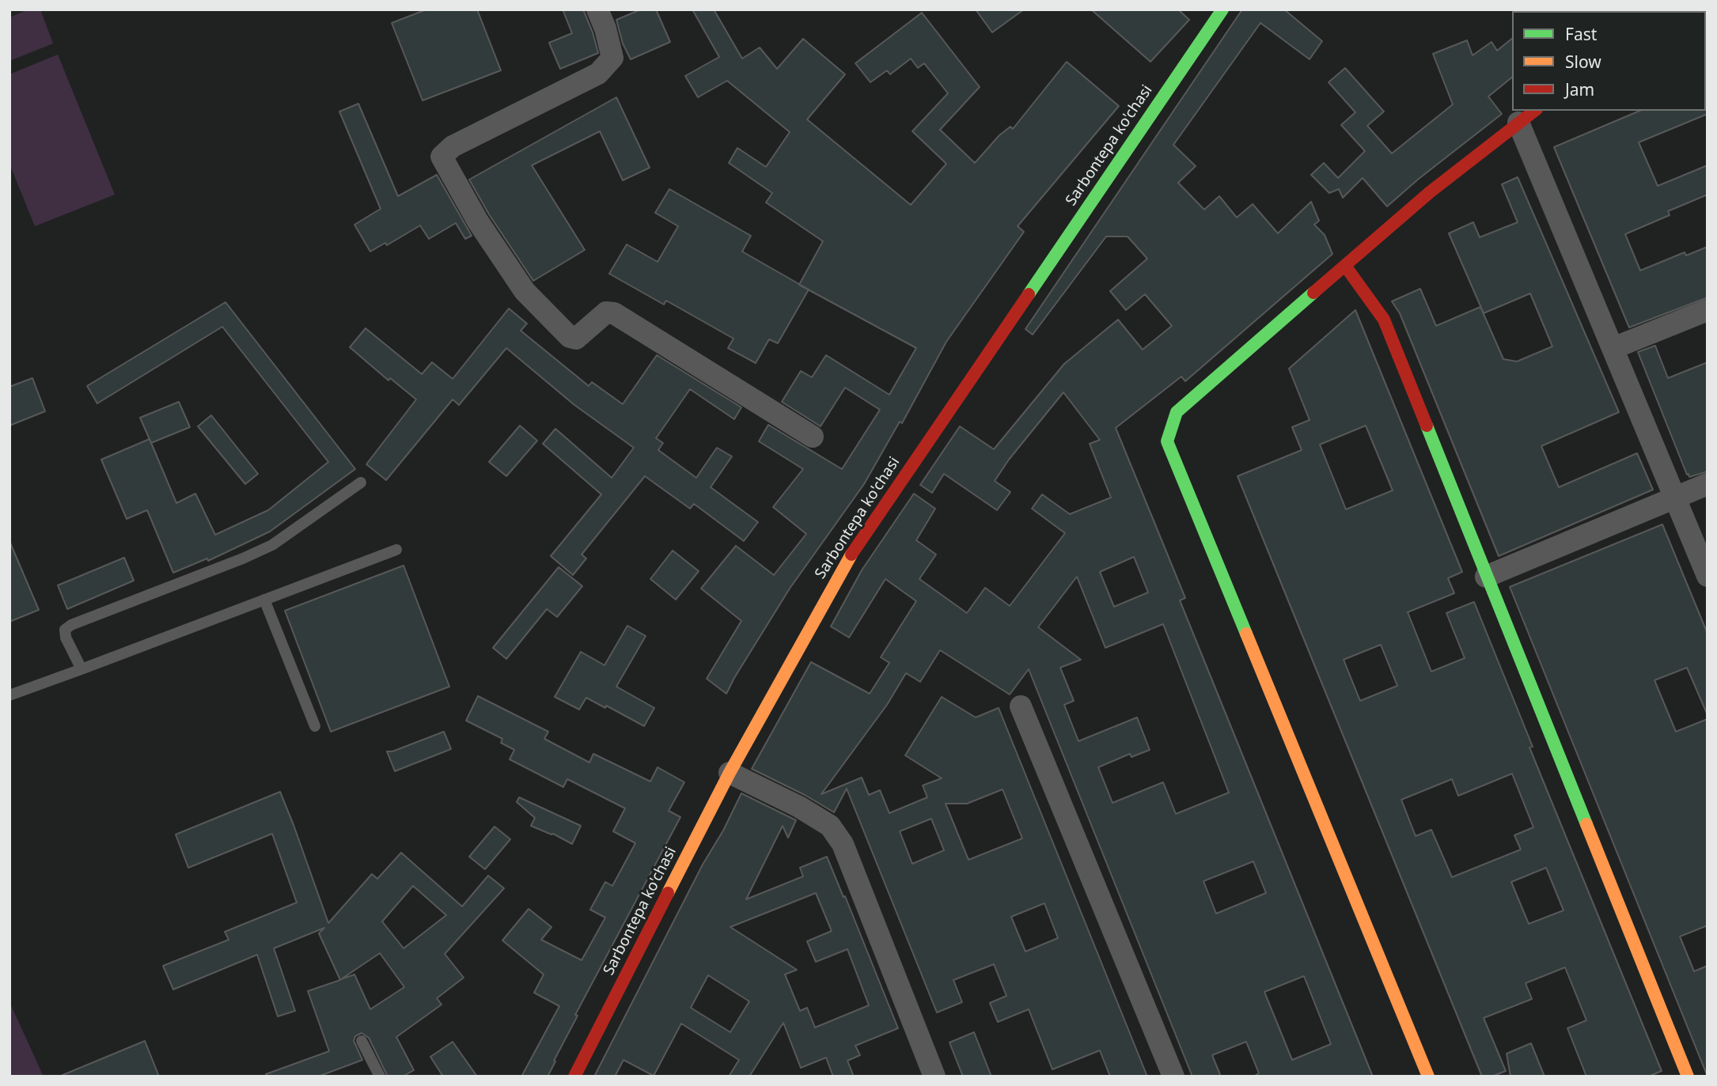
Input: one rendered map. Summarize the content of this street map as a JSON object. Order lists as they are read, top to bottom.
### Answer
{
  "streets": {
    "street": ["Sarbontepa ko'chasi"]
  },
  "legend": ["Fast", "Slow", "Jam"]
}
